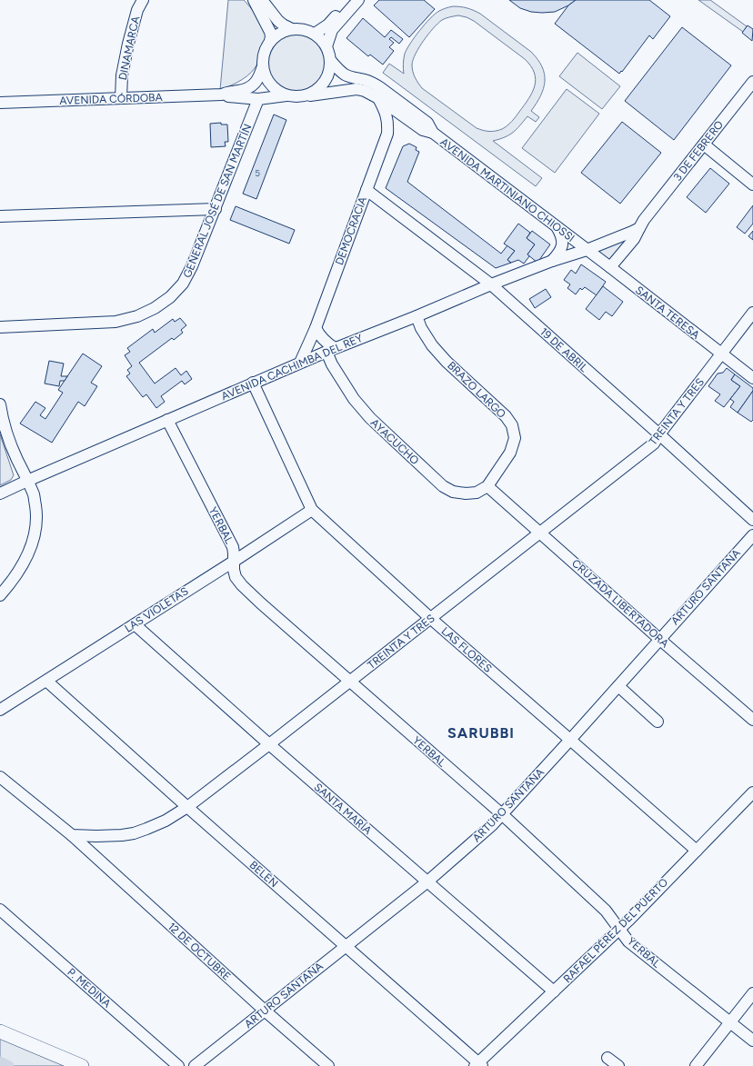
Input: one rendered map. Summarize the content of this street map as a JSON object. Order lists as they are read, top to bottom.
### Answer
{
  "streets": {
    "street": [
      "DINAMARCA",
      "AVENIDA CÓRDOBA",
      "3 DE FEBRERO",
      "AVENIDA MARTINIANO CHIOSSI",
      "GENERAL JOSÉ DE SAN MARTÍN",
      "DEMOCRACIA",
      "SANTA TERESA",
      "19 DE ABRIL",
      "AVENIDA CACHIMBA DEL REY",
      "BRAZO LARGO",
      "TREINTA Y TRES",
      "AYACUCHO",
      "YERBAL",
      "ARTURO SANTANA",
      "CRUZADA LIBERTADORA",
      "LAS VIOLETAS",
      "LAS FLORES",
      "SANTA MARÍA",
      "BELÉN",
      "RAFAEL PÉREZ DEL PUERTO",
      "12 DE OCTUBRE",
      "P. MEDINA"
    ]
  },
  "crossings": [
    ["DINAMARCA", "AVENIDA CÓRDOBA"],
    ["AVENIDA CÓRDOBA", "AVENIDA MARTINIANO CHIOSSI"],
    ["AVENIDA CÓRDOBA", "GENERAL JOSÉ DE SAN MARTÍN"],
    ["3 DE FEBRERO", "AVENIDA MARTINIANO CHIOSSI"],
    ["3 DE FEBRERO", "SANTA TERESA"],
    ["3 DE FEBRERO", "AVENIDA CACHIMBA DEL REY"],
    ["AVENIDA MARTINIANO CHIOSSI", "DEMOCRACIA"],
    ["AVENIDA MARTINIANO CHIOSSI", "SANTA TERESA"],
    ["AVENIDA MARTINIANO CHIOSSI", "AVENIDA CACHIMBA DEL REY"],
    ["DEMOCRACIA", "19 DE ABRIL"],
    ["DEMOCRACIA", "AVENIDA CACHIMBA DEL REY"],
    ["SANTA TERESA", "AVENIDA CACHIMBA DEL REY"],
    ["SANTA TERESA", "TREINTA Y TRES"],
    ["19 DE ABRIL", "AVENIDA CACHIMBA DEL REY"],
    ["19 DE ABRIL", "TREINTA Y TRES"],
    ["AVENIDA CACHIMBA DEL REY", "BRAZO LARGO"],
    ["AVENIDA CACHIMBA DEL REY", "AYACUCHO"],
    ["AVENIDA CACHIMBA DEL REY", "YERBAL"],
    ["AVENIDA CACHIMBA DEL REY", "LAS FLORES"],
    ["BRAZO LARGO", "AYACUCHO"],
    ["BRAZO LARGO", "CRUZADA LIBERTADORA"],
    ["TREINTA Y TRES", "YERBAL"],
    ["TREINTA Y TRES", "CRUZADA LIBERTADORA"],
    ["TREINTA Y TRES", "LAS FLORES"],
    ["TREINTA Y TRES", "SANTA MARÍA"],
    ["TREINTA Y TRES", "BELÉN"],
    ["TREINTA Y TRES", "12 DE OCTUBRE"],
    ["AYACUCHO", "CRUZADA LIBERTADORA"],
    ["YERBAL", "ARTURO SANTANA"],
    ["YERBAL", "LAS VIOLETAS"],
    ["YERBAL", "RAFAEL PÉREZ DEL PUERTO"],
    ["ARTURO SANTANA", "CRUZADA LIBERTADORA"],
    ["ARTURO SANTANA", "LAS FLORES"],
    ["ARTURO SANTANA", "SANTA MARÍA"],
    ["ARTURO SANTANA", "BELÉN"],
    ["ARTURO SANTANA", "12 DE OCTUBRE"],
    ["LAS VIOLETAS", "LAS FLORES"],
    ["LAS VIOLETAS", "SANTA MARÍA"],
    ["LAS VIOLETAS", "BELÉN"],
    ["LAS FLORES", "RAFAEL PÉREZ DEL PUERTO"],
    ["SANTA MARÍA", "RAFAEL PÉREZ DEL PUERTO"],
    ["BELÉN", "RAFAEL PÉREZ DEL PUERTO"]
  ],
  "districts": ["SARUBBI"],
  "house_numbers": ["5"]
}
